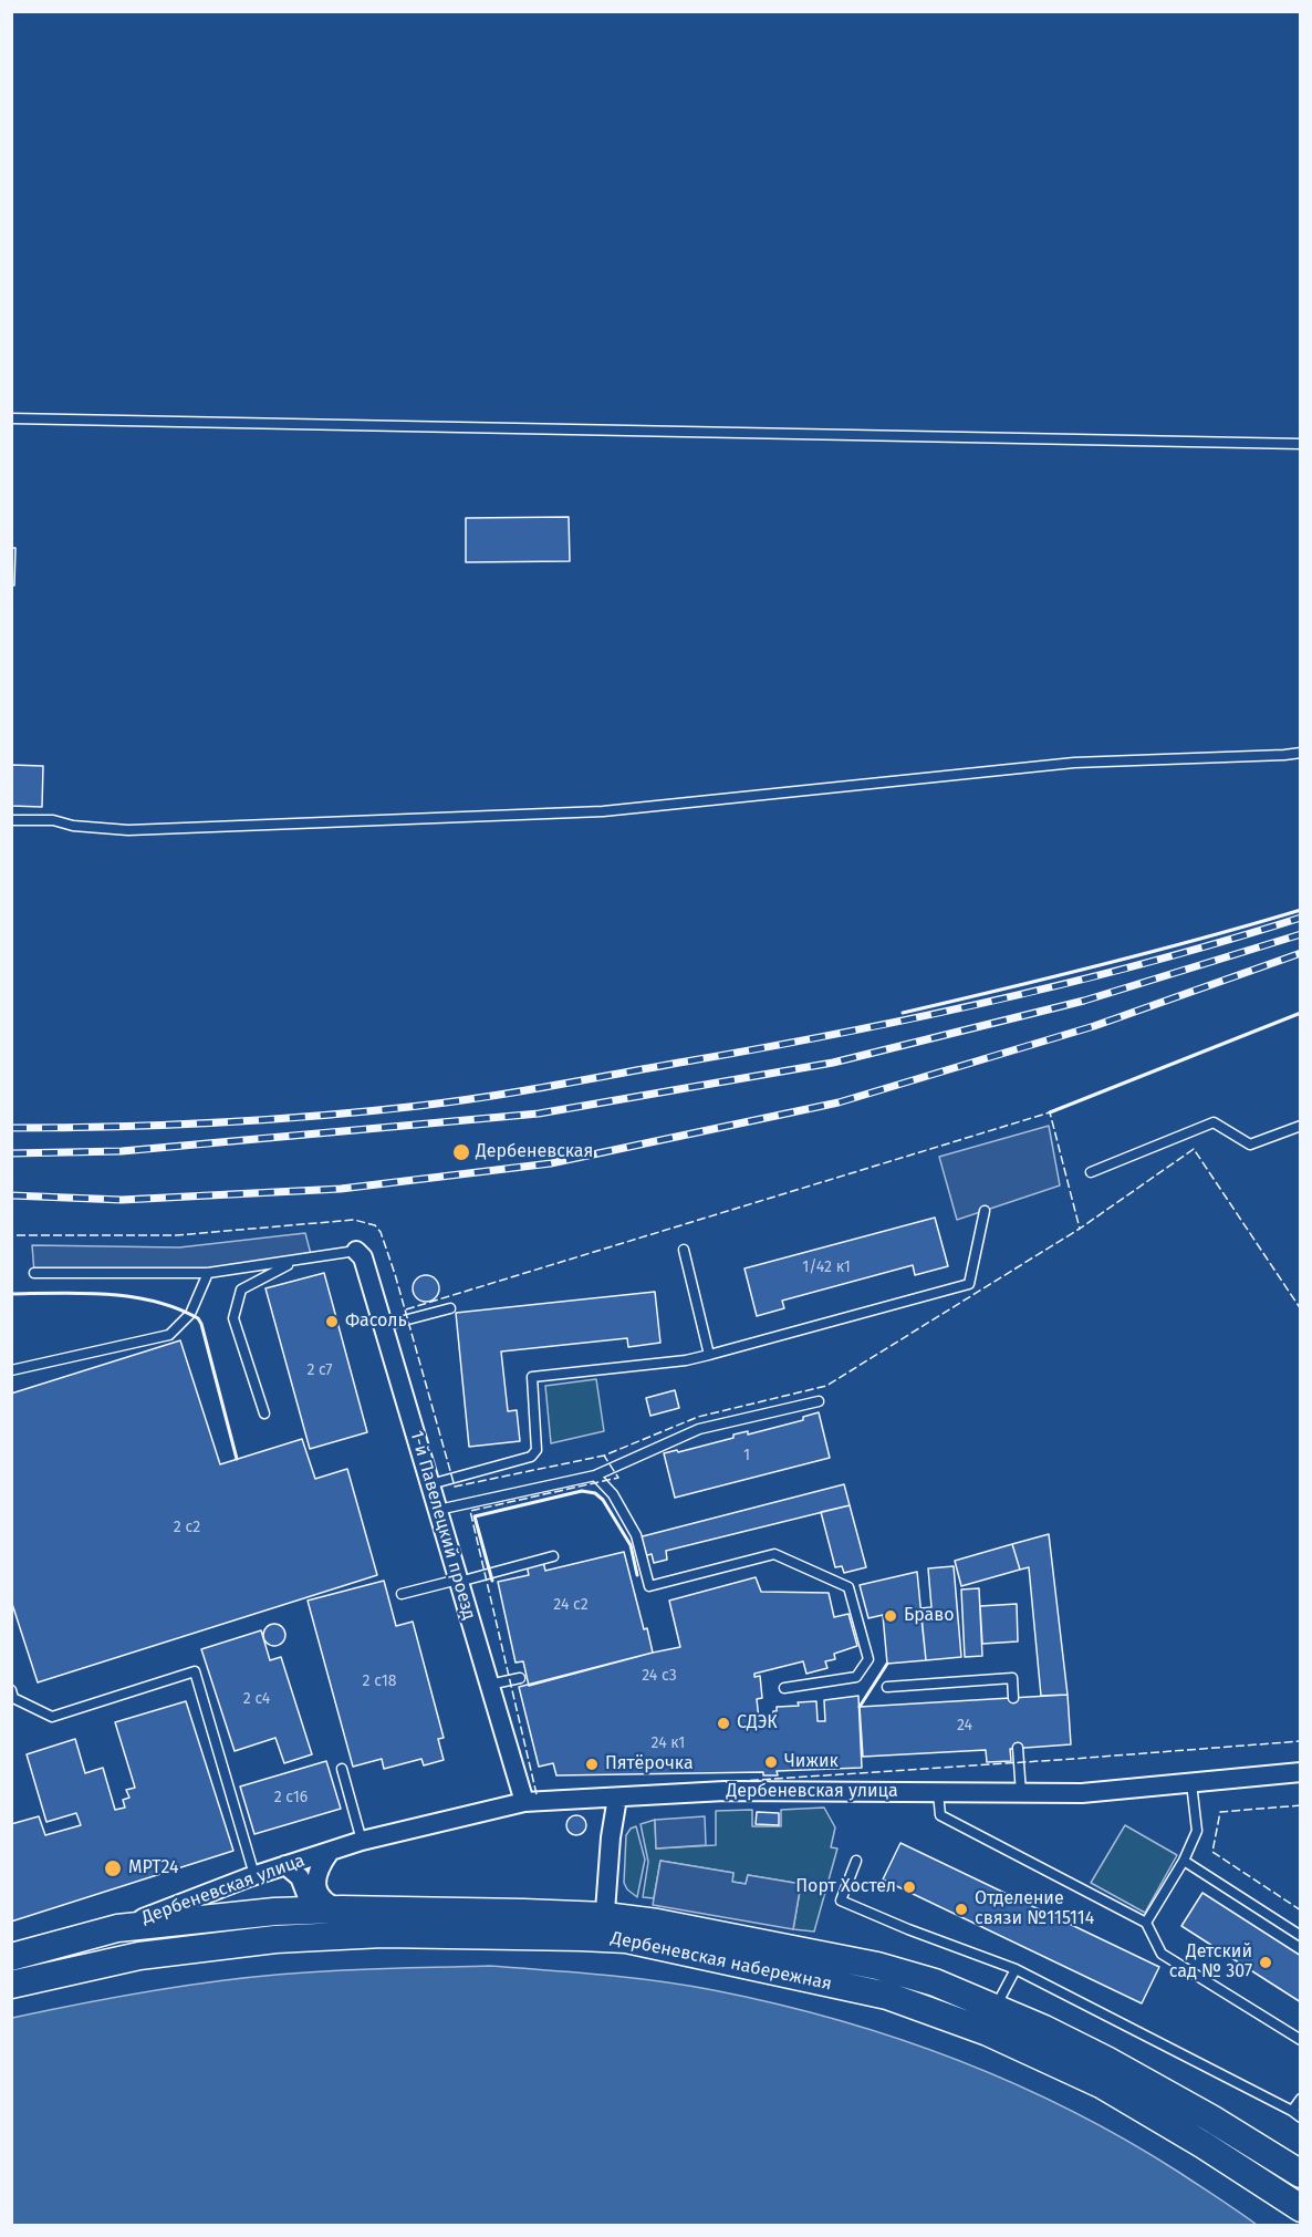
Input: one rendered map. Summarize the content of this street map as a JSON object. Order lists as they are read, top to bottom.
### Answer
{
  "streets": {
    "main road": ["Дербеневская набережная"],
    "street": ["1-й Павелецкий проезд", "Дербеневская улица"]
  },
  "crossings": [
    ["1-й Павелецкий проезд", "Дербеневская улица"],
    ["Дербеневская улица", "Дербеневская набережная"]
  ],
  "places": [
    "Дербеневская",
    "Фасоль",
    "Браво",
    "СДЭК",
    "Чижик",
    "Пятёрочка",
    "МРТ24",
    "Порт Хостел",
    "Отделение связи №115114",
    "Детский сад № 307"
  ],
  "house_numbers": [
    "1/42 к1",
    "2 с7",
    "1",
    "2 с2",
    "24 с2",
    "24 с3",
    "2 с18",
    "2 с4",
    "24",
    "24 к1",
    "2 с16"
  ]
}
